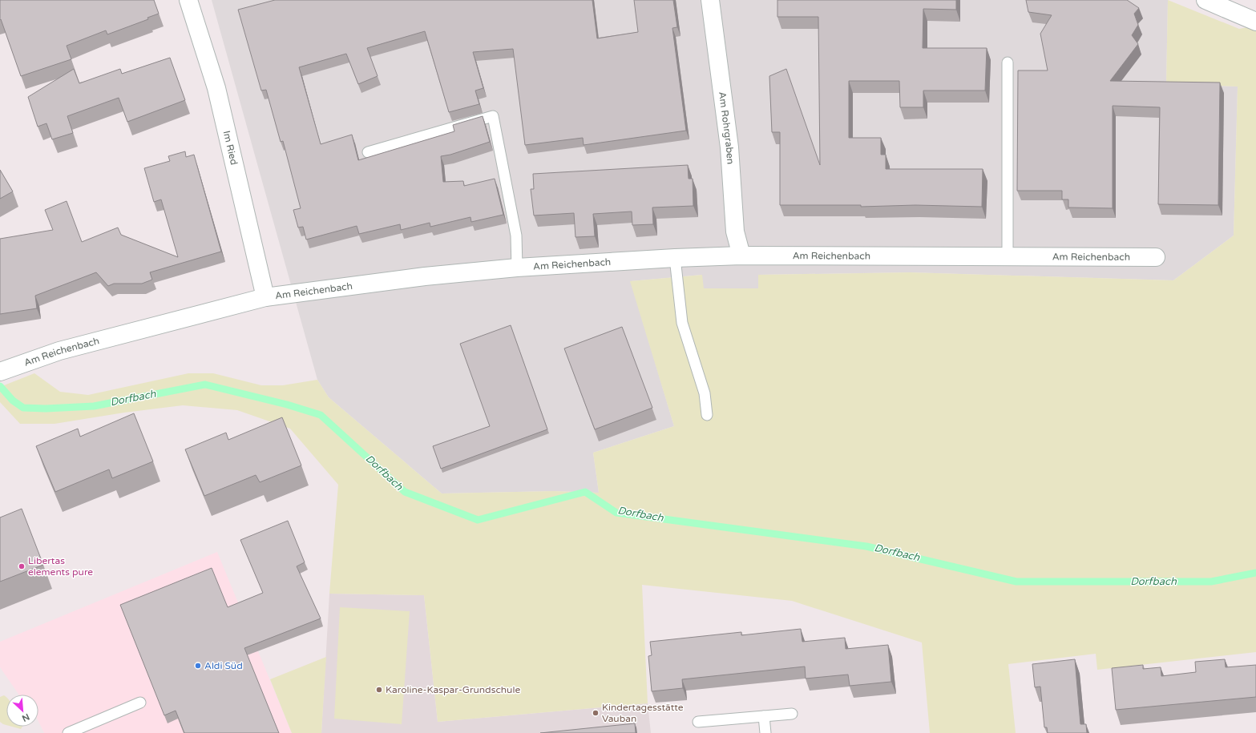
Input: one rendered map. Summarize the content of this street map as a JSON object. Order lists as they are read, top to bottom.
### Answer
{
  "streets": {
    "street": ["Am Rohrgraben", "Im Ried", "Am Reichenbach"]
  },
  "crossings": [
    ["Am Rohrgraben", "Am Reichenbach"],
    ["Im Ried", "Am Reichenbach"]
  ],
  "water": ["Dorfbach"],
  "places": [
    "Libertas elements pure",
    "Aldi Süd",
    "Karoline-Kaspar-Grundschule",
    "Kindertagesstätte Vauban"
  ],
  "north": "bottom right"
}
